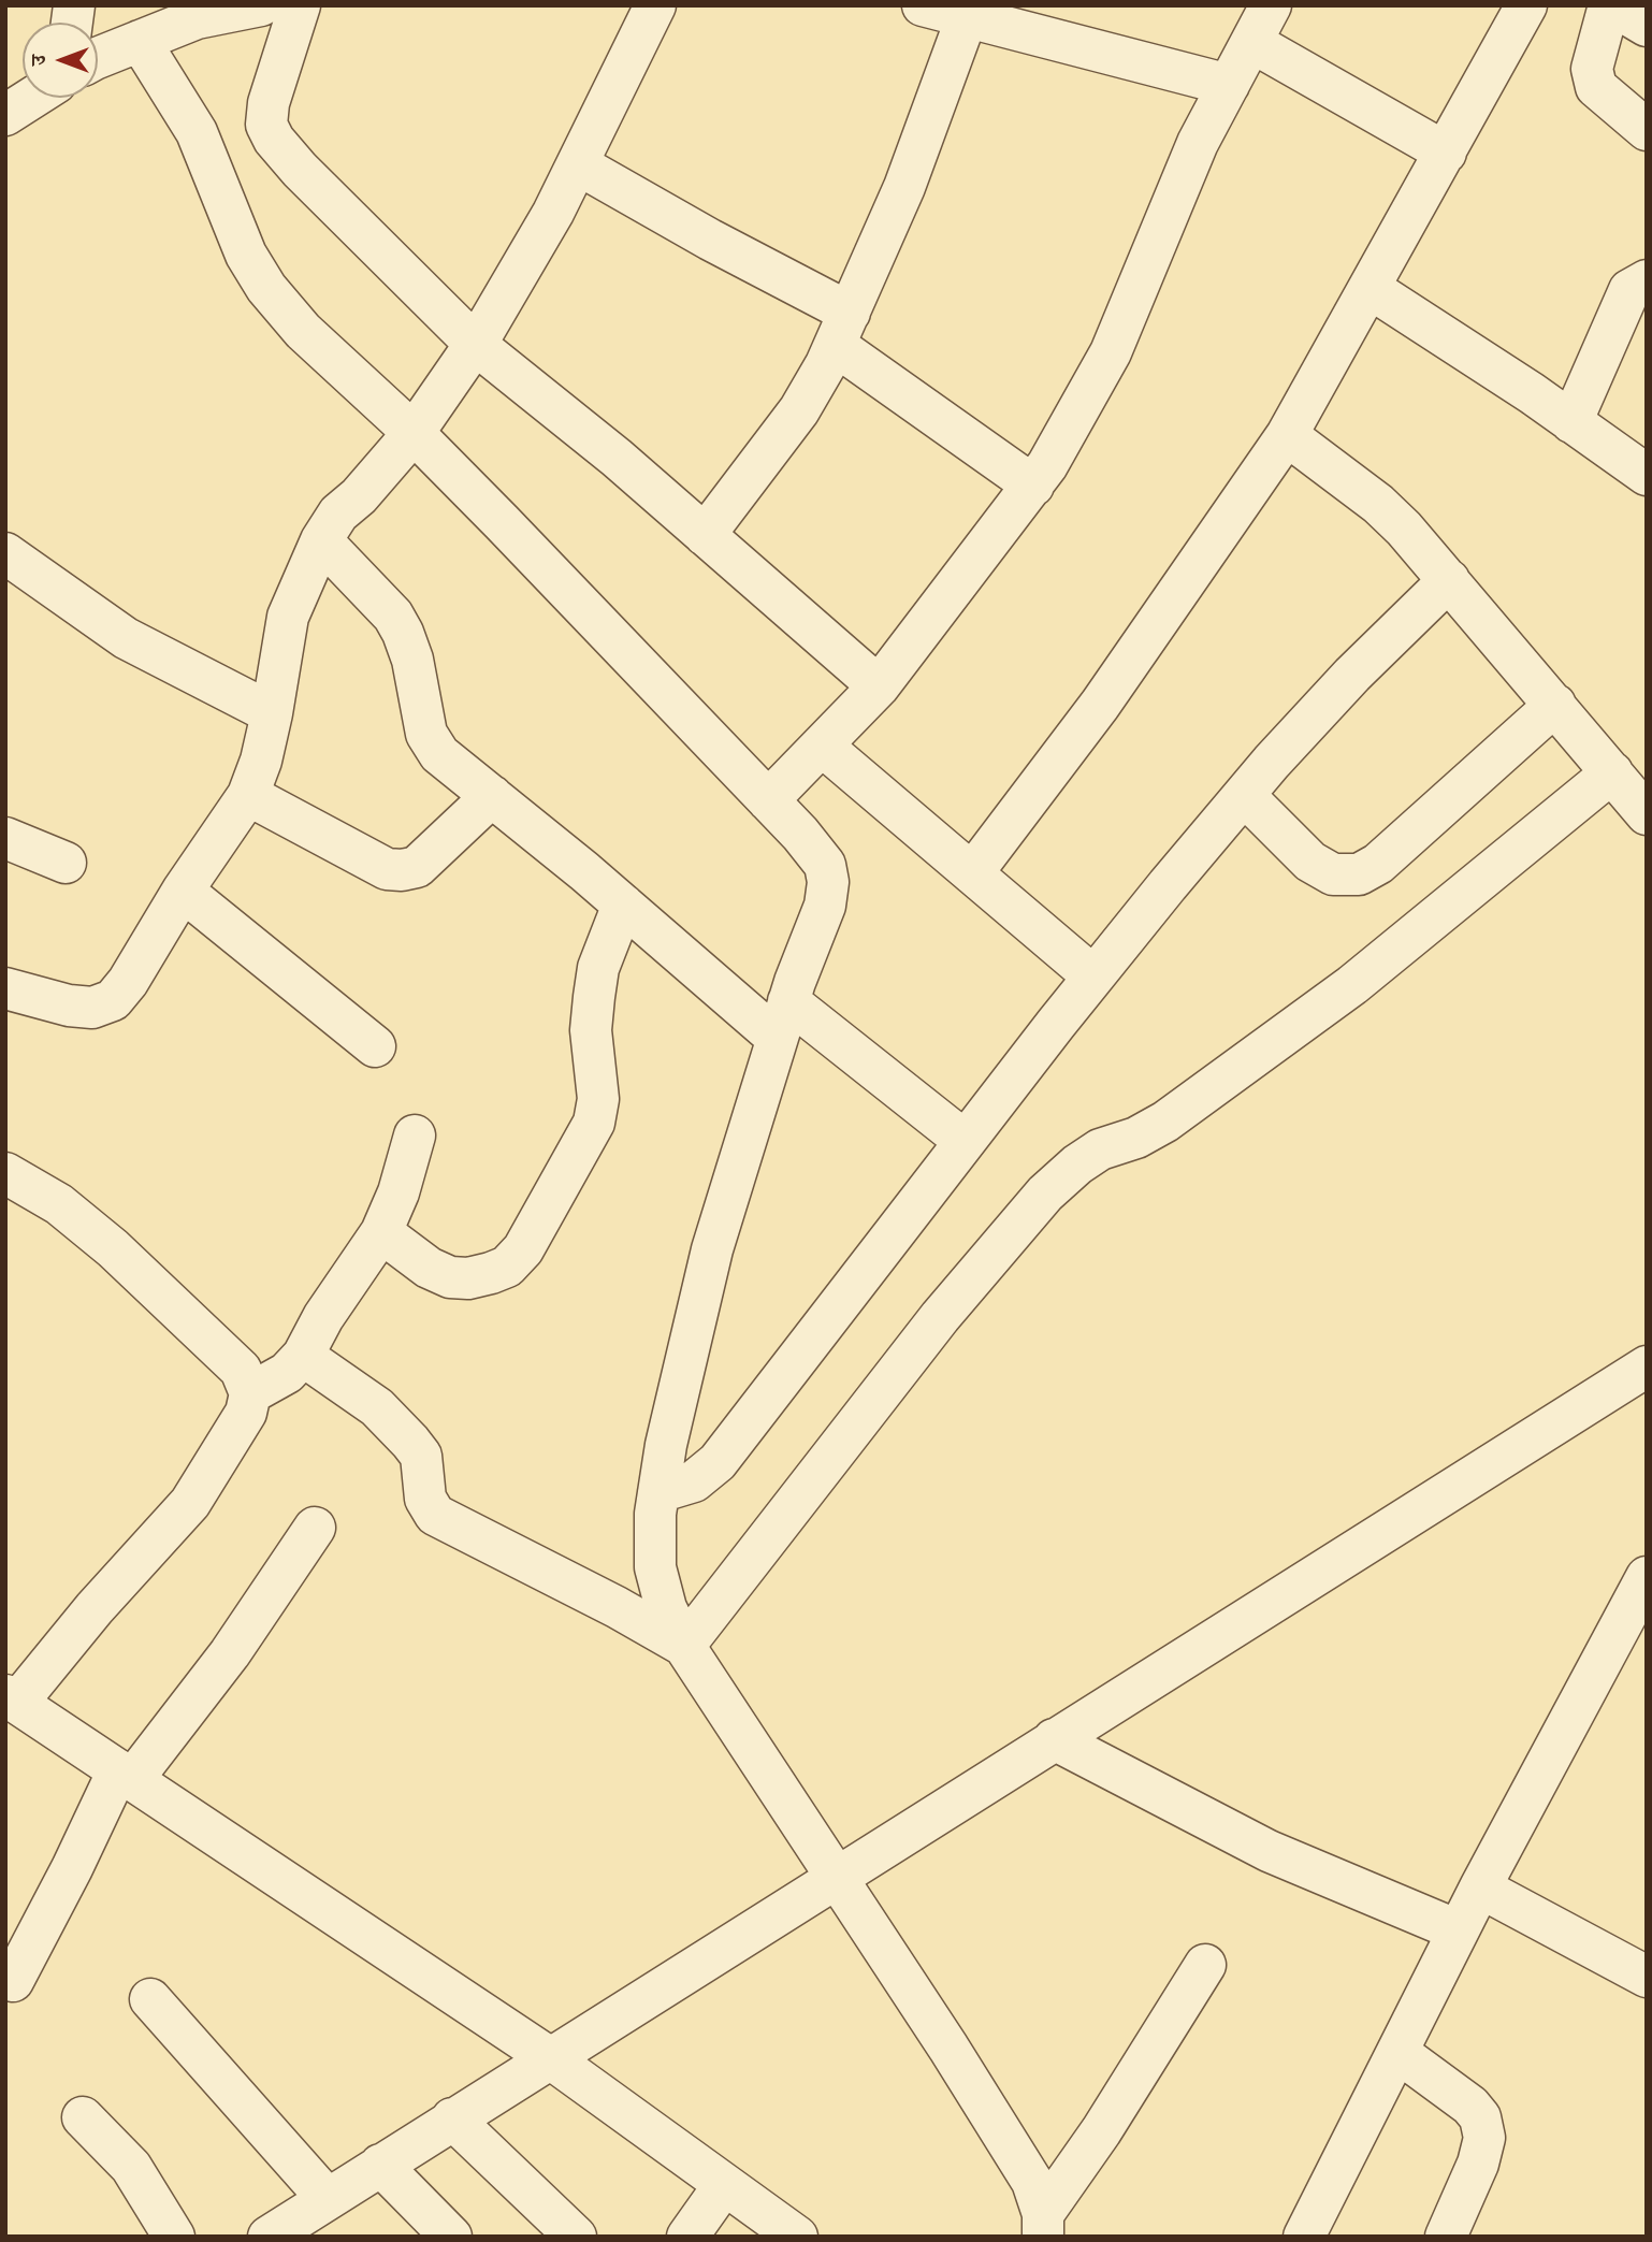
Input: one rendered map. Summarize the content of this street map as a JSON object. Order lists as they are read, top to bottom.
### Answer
{
  "north": "left"
}
